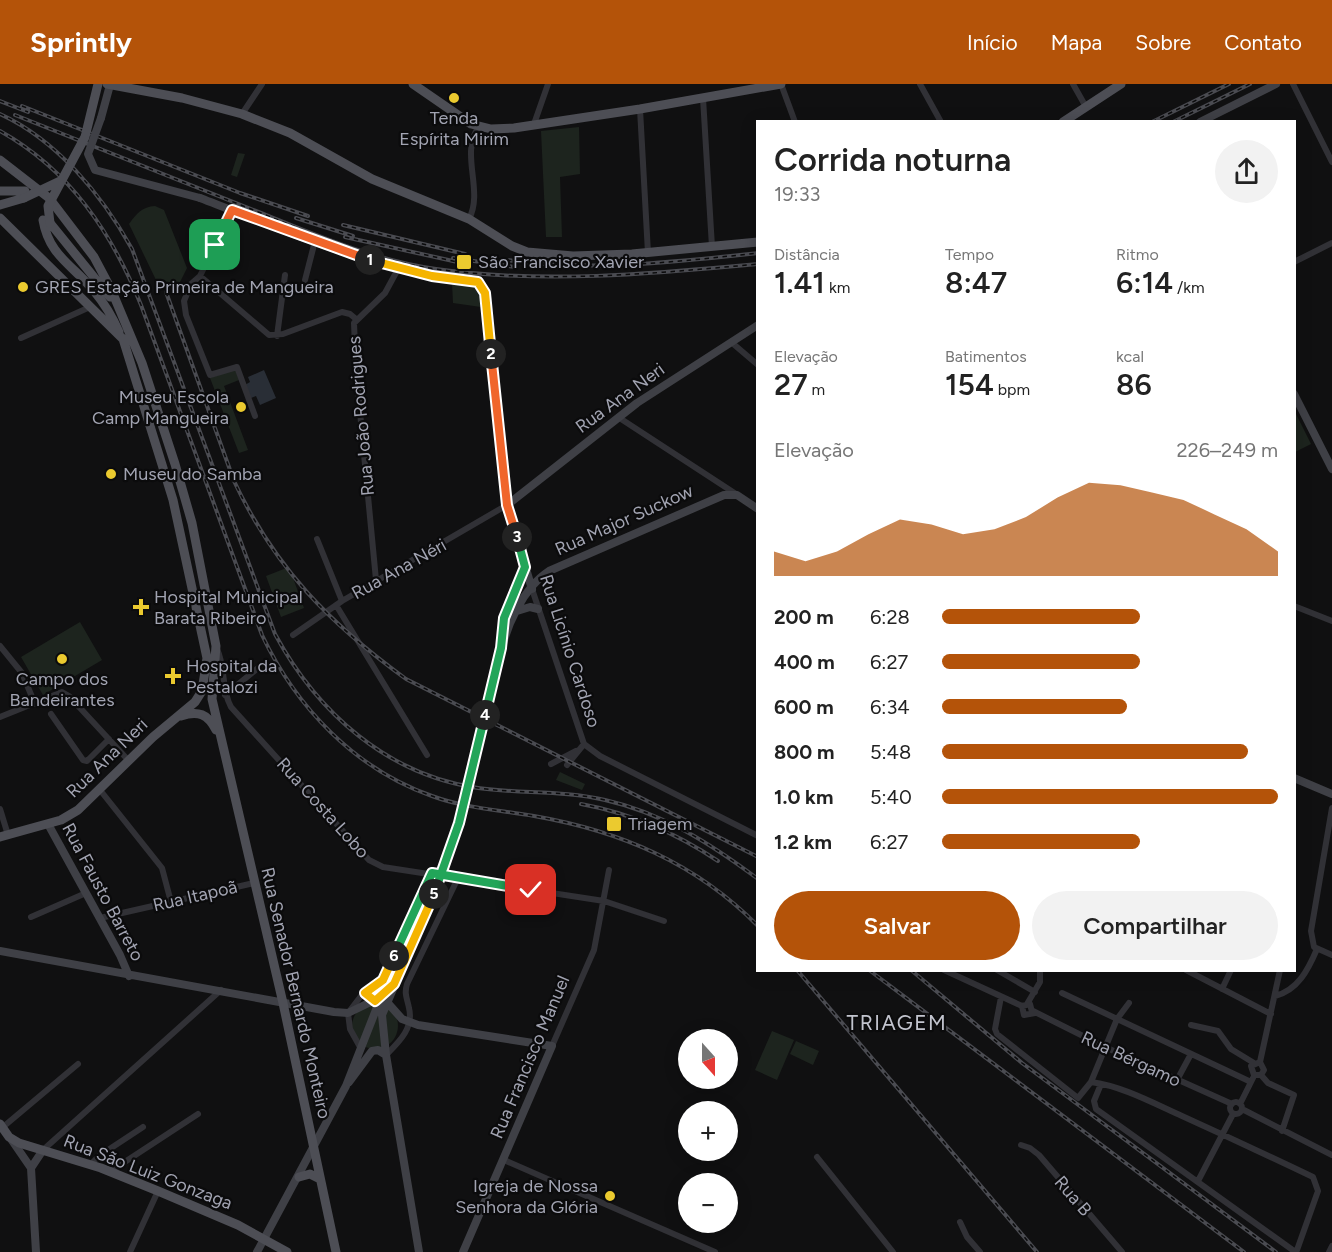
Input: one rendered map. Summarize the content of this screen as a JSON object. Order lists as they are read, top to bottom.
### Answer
{
  "streets": {
    "main road": [
      "Rua Ana Neri",
      "Rua Major Suckow",
      "Rua Licínio Cardoso",
      "Rua Fausto Barreto",
      "Rua Senador Bernardo Monteiro",
      "Rua Francisco Manuel",
      "Rua São Luiz Gonzaga"
    ],
    "street": [
      "Rua João Rodrigues",
      "Rua Ana Néri",
      "Rua Costa Lobo",
      "Rua Itapoã",
      "Rua Bérgamo",
      "Rua B"
    ]
  },
  "crossings": [
    ["Rua Ana Neri", "Rua Ana Néri"],
    ["Rua Ana Neri", "Rua Licínio Cardoso"],
    ["Rua Ana Neri", "Rua Fausto Barreto"],
    ["Rua João Rodrigues", "Rua Ana Néri"],
    ["Rua João Rodrigues", "Rua Licínio Cardoso"],
    ["Rua Major Suckow", "Rua Licínio Cardoso"],
    ["Rua Ana Néri", "Rua Licínio Cardoso"],
    ["Rua Costa Lobo", "Rua Francisco Manuel"],
    ["Rua Fausto Barreto", "Rua Itapoã"],
    ["Rua Itapoã", "Rua Senador Bernardo Monteiro"]
  ],
  "districts": ["TRIAGEM"],
  "places": {
    "other": [
      "Tenda Espírita Mirim",
      "GRES Estação Primeira de Mangueira",
      "Museu Escola Camp Mangueira",
      "Museu do Samba",
      "Campo dos Bandeirantes",
      "Igreja de Nossa Senhora da Glória"
    ],
    "transit": ["São Francisco Xavier", "Triagem"],
    "health": ["Hospital Municipal Barata Ribeiro", "Hospital da Pestalozi"]
  },
  "north": "bottom",
  "page": {
    "header": "Sprintly",
    "nav": [
      "Início",
      "Mapa",
      "Sobre",
      "Contato"
    ],
    "heading": ["Corrida noturna", "19:33"],
    "stats": [
      ["Distância", "1.41 km"],
      ["Tempo", "8:47"],
      ["Ritmo", "6:14 /km"],
      ["Elevação", "27 m"],
      ["Batimentos", "154 bpm"],
      ["kcal", "86"]
    ],
    "pins": [
      "1",
      "2",
      "3",
      "4",
      "5",
      "6"
    ],
    "chart": ["Elevação", "226–249 m"],
    "list": [
      {
        "name": "200 m",
        "note": "6:28"
      },
      {
        "name": "400 m",
        "note": "6:27"
      },
      {
        "name": "600 m",
        "note": "6:34"
      },
      {
        "name": "800 m",
        "note": "5:48"
      },
      {
        "name": "1.0 km",
        "note": "5:40"
      },
      {
        "name": "1.2 km",
        "note": "6:27"
      }
    ],
    "buttons": ["Salvar", "Compartilhar"],
    "map_buttons": ["+", "−"]
  }
}
